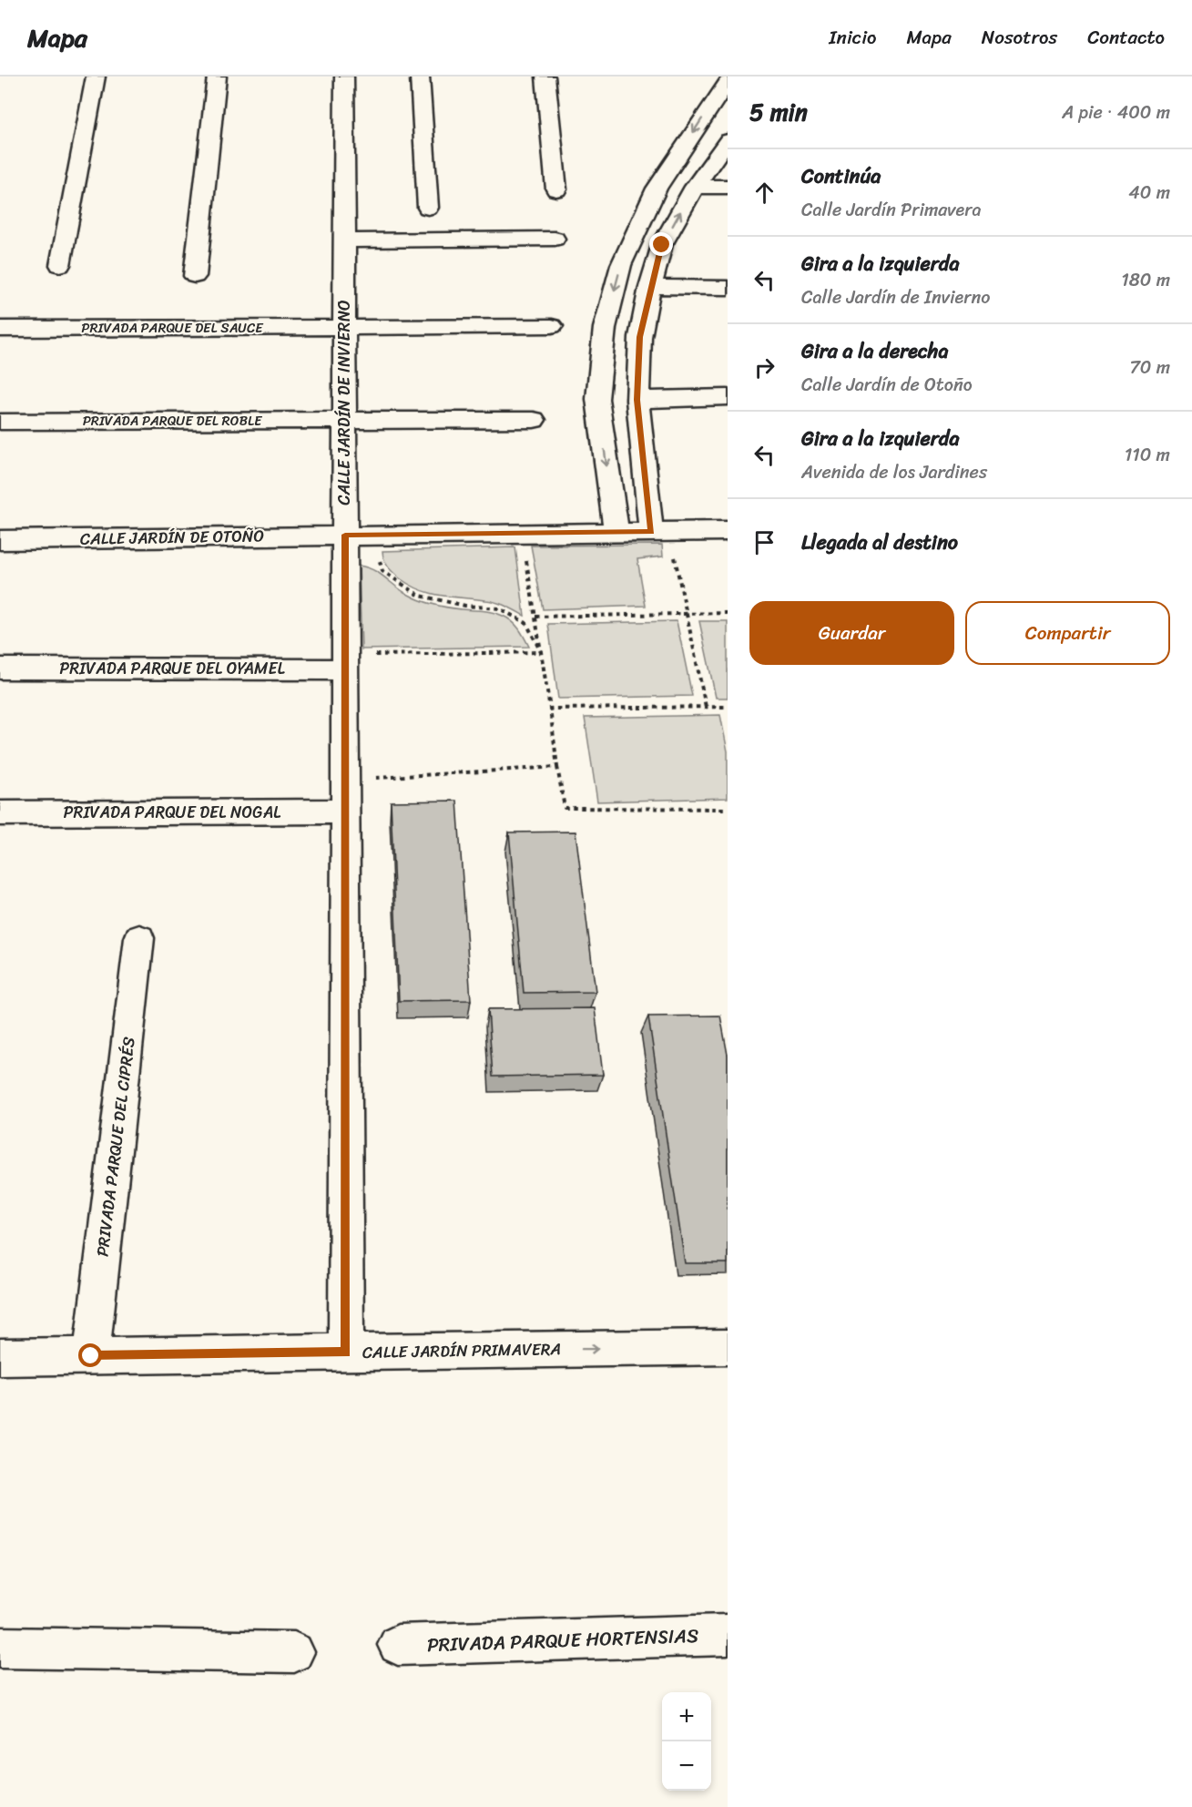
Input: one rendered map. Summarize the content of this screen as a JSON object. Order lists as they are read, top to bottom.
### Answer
{
  "streets": {
    "street": [
      "PRIVADA PARQUE DEL SAUCE",
      "CALLE JARDÍN DE INVIERNO",
      "PRIVADA PARQUE DEL ROBLE",
      "CALLE JARDÍN DE OTOÑO",
      "PRIVADA PARQUE DEL OYAMEL",
      "PRIVADA PARQUE DEL NOGAL",
      "PRIVADA PARQUE DEL CIPRÉS",
      "CALLE JARDÍN PRIMAVERA",
      "PRIVADA PARQUE HORTENSIAS"
    ]
  },
  "crossings": [
    ["PRIVADA PARQUE DEL SAUCE", "CALLE JARDÍN DE INVIERNO"],
    ["CALLE JARDÍN DE INVIERNO", "PRIVADA PARQUE DEL ROBLE"],
    ["CALLE JARDÍN DE INVIERNO", "CALLE JARDÍN DE OTOÑO"],
    ["CALLE JARDÍN DE INVIERNO", "PRIVADA PARQUE DEL OYAMEL"],
    ["CALLE JARDÍN DE INVIERNO", "PRIVADA PARQUE DEL NOGAL"],
    ["CALLE JARDÍN DE INVIERNO", "CALLE JARDÍN PRIMAVERA"],
    ["PRIVADA PARQUE DEL CIPRÉS", "CALLE JARDÍN PRIMAVERA"]
  ],
  "one_way": ["CALLE JARDÍN PRIMAVERA"],
  "page": {
    "header": "Mapa",
    "nav": [
      "Inicio",
      "Mapa",
      "Nosotros",
      "Contacto"
    ],
    "heading": ["5 min", "A pie · 400 m"],
    "list": [
      ["Continúa", "Calle Jardín Primavera", "40 m"],
      ["Gira a la izquierda", "Calle Jardín de Invierno", "180 m"],
      ["Gira a la derecha", "Calle Jardín de Otoño", "70 m"],
      ["Gira a la izquierda", "Avenida de los Jardines", "110 m"],
      "Llegada al destino"
    ],
    "buttons": ["Guardar", "Compartir"],
    "map_buttons": ["+", "−"]
  }
}
